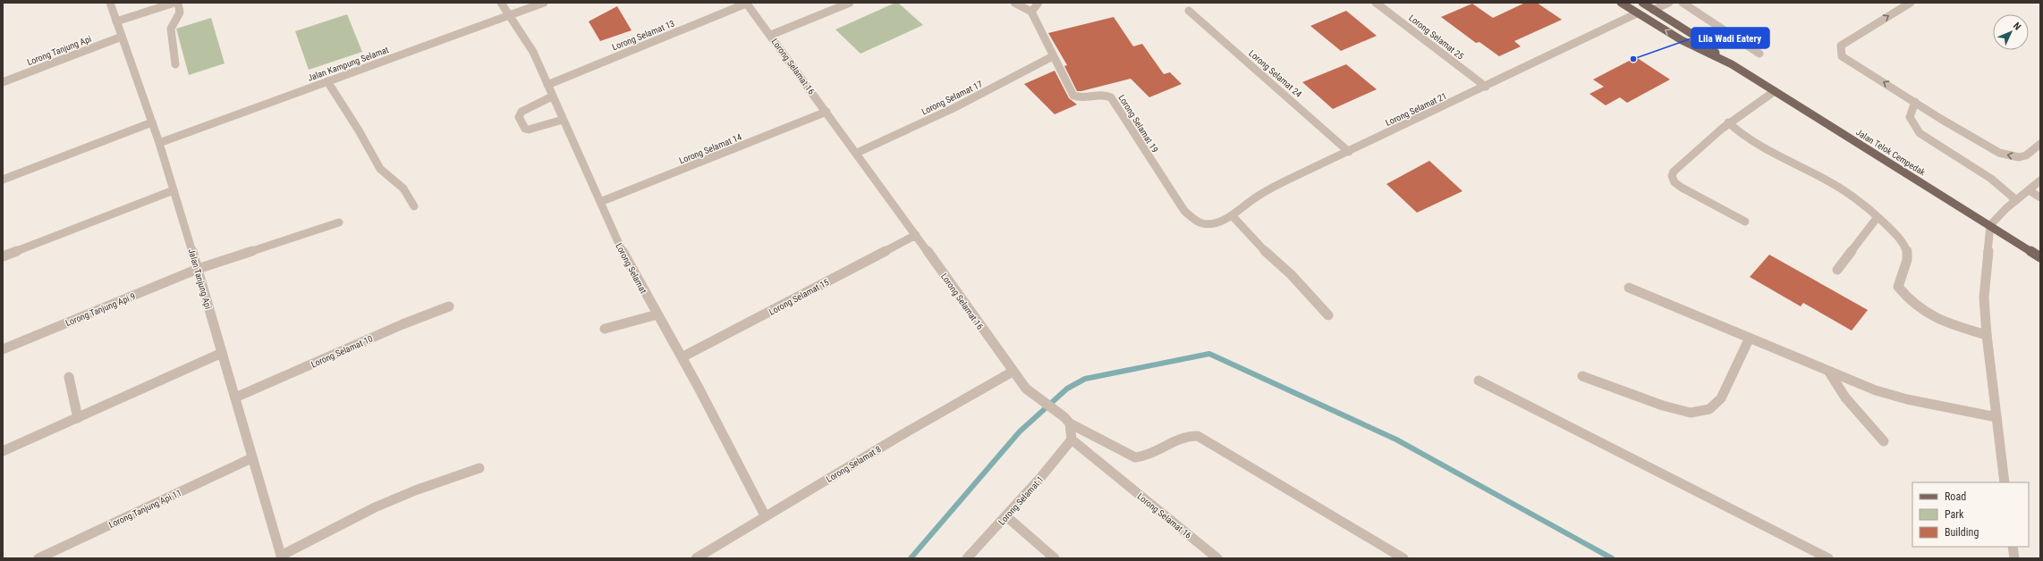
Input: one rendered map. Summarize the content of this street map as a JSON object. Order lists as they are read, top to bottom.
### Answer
{
  "streets": {
    "main road": ["Jalan Telok Cempedak"],
    "street": [
      "Lorong Selamat 13",
      "Lorong Selamat 25",
      "Lorong Tanjung Api",
      "Jalan Kampung Selamat",
      "Lorong Selamat 16",
      "Lorong Selamat 24",
      "Lorong Selamat 17",
      "Lorong Selamat 21",
      "Lorong Selamat 19",
      "Lorong Selamat 14",
      "Lorong Selamat",
      "Jalan Tanjung Api",
      "Lorong Selamat 15",
      "Lorong Tanjung Api 9",
      "Lorong Selamat 10",
      "Lorong Selamat 8",
      "Lorong Selamat 1",
      "Lorong Tanjung Api 11"
    ]
  },
  "crossings": [
    ["Lorong Selamat 13", "Lorong Selamat 16"],
    ["Lorong Selamat 13", "Lorong Selamat"],
    ["Lorong Selamat 25", "Lorong Selamat 21"],
    ["Lorong Tanjung Api", "Jalan Tanjung Api"],
    ["Jalan Kampung Selamat", "Lorong Selamat"],
    ["Jalan Kampung Selamat", "Jalan Tanjung Api"],
    ["Lorong Selamat 16", "Lorong Selamat 17"],
    ["Lorong Selamat 16", "Lorong Selamat 14"],
    ["Lorong Selamat 16", "Lorong Selamat 15"],
    ["Lorong Selamat 16", "Lorong Selamat 8"],
    ["Lorong Selamat 16", "Lorong Selamat 1"],
    ["Lorong Selamat 24", "Lorong Selamat 21"],
    ["Lorong Selamat 17", "Lorong Selamat 19"],
    ["Lorong Selamat 21", "Lorong Selamat 19"],
    ["Lorong Selamat 21", "Jalan Telok Cempedak"],
    ["Lorong Selamat 14", "Lorong Selamat"],
    ["Lorong Selamat", "Lorong Selamat 15"],
    ["Lorong Selamat", "Lorong Selamat 8"],
    ["Jalan Tanjung Api", "Lorong Tanjung Api 9"],
    ["Jalan Tanjung Api", "Lorong Selamat 10"],
    ["Jalan Tanjung Api", "Lorong Tanjung Api 11"]
  ],
  "places": ["Lila Wadi Eatery"],
  "legend": ["Road", "Park", "Building"],
  "north": "top right"
}
